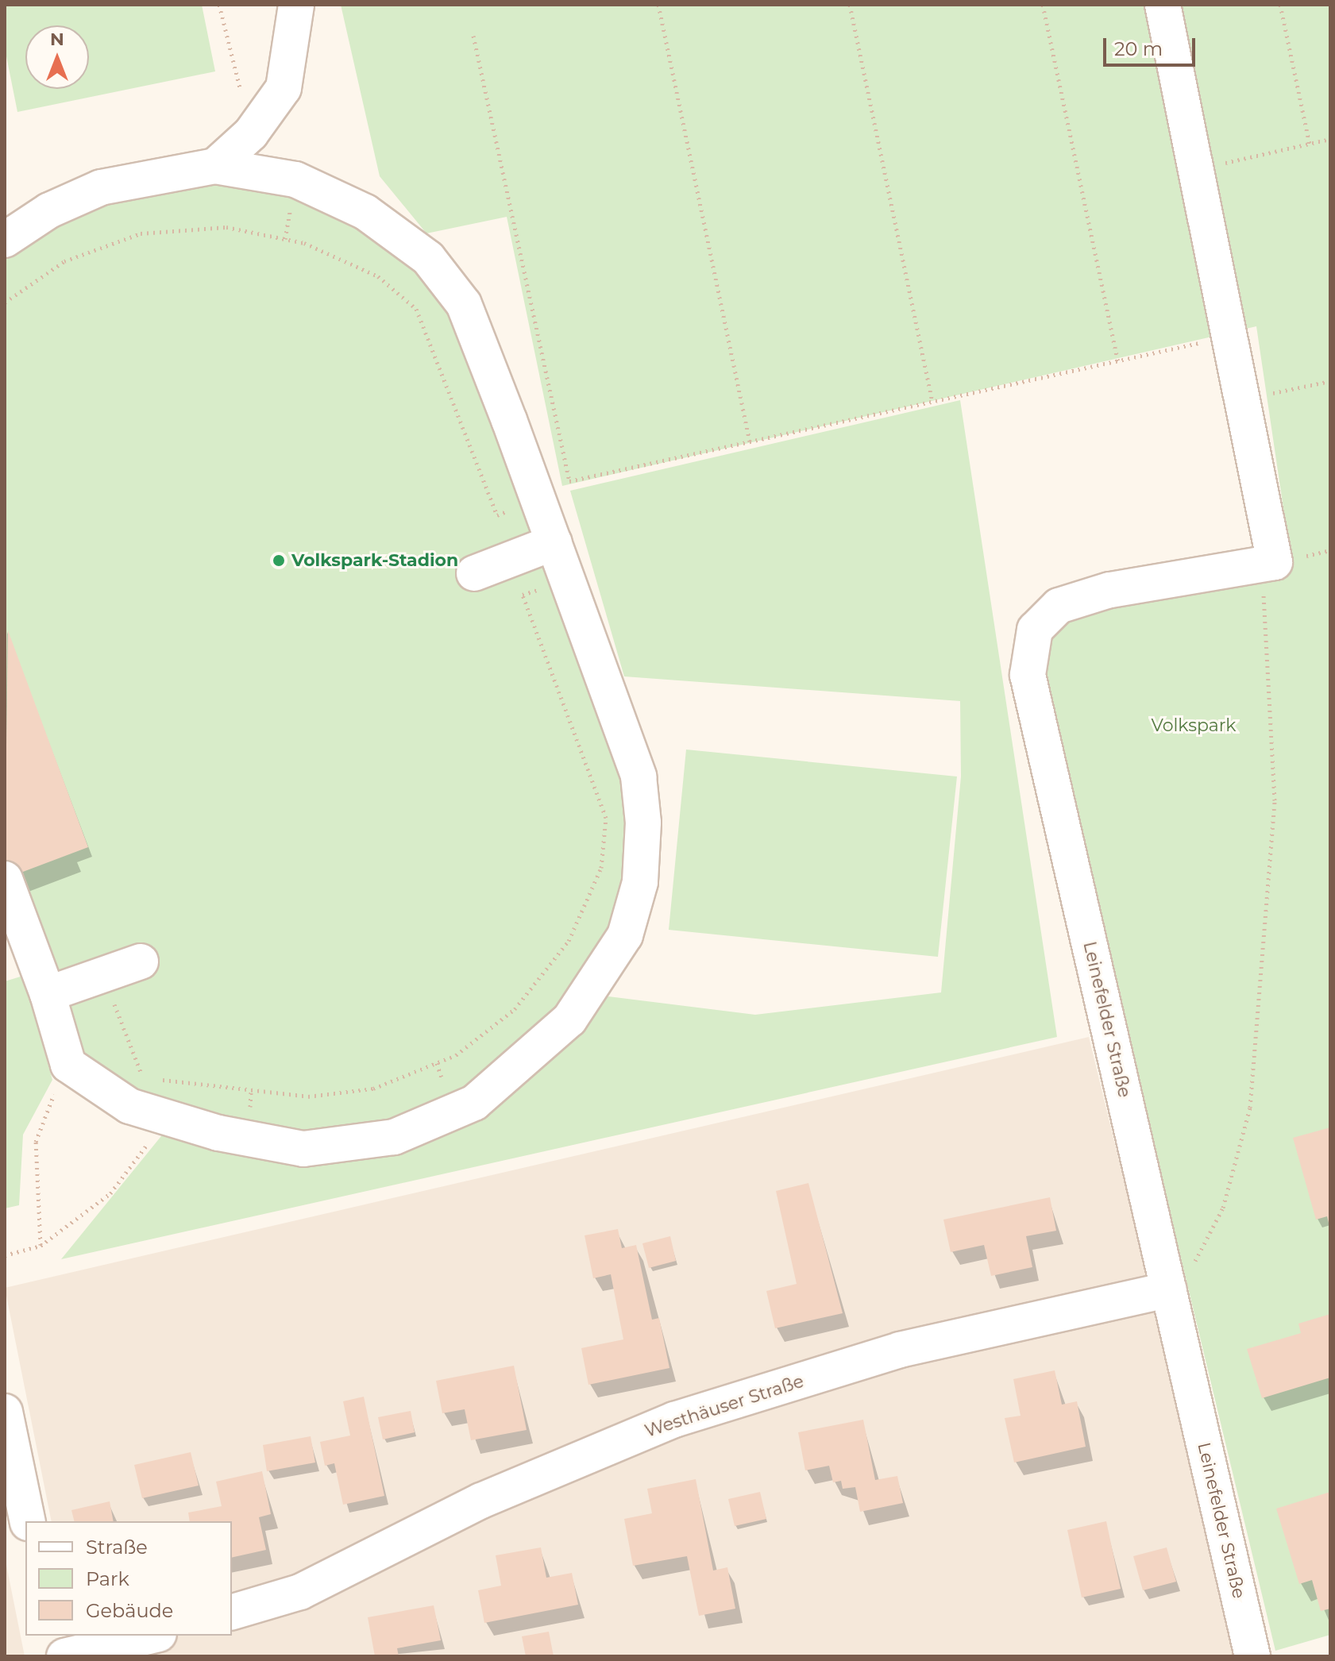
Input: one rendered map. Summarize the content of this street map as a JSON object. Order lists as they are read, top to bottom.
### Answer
{
  "streets": {
    "street": ["Leinefelder Straße", "Westhäuser Straße"]
  },
  "crossings": [
    ["Leinefelder Straße", "Westhäuser Straße"]
  ],
  "parks": ["Volkspark"],
  "places": ["Volkspark-Stadion"],
  "legend": ["Straße", "Park", "Gebäude"],
  "scale_bar": "20 m",
  "north": "top"
}
